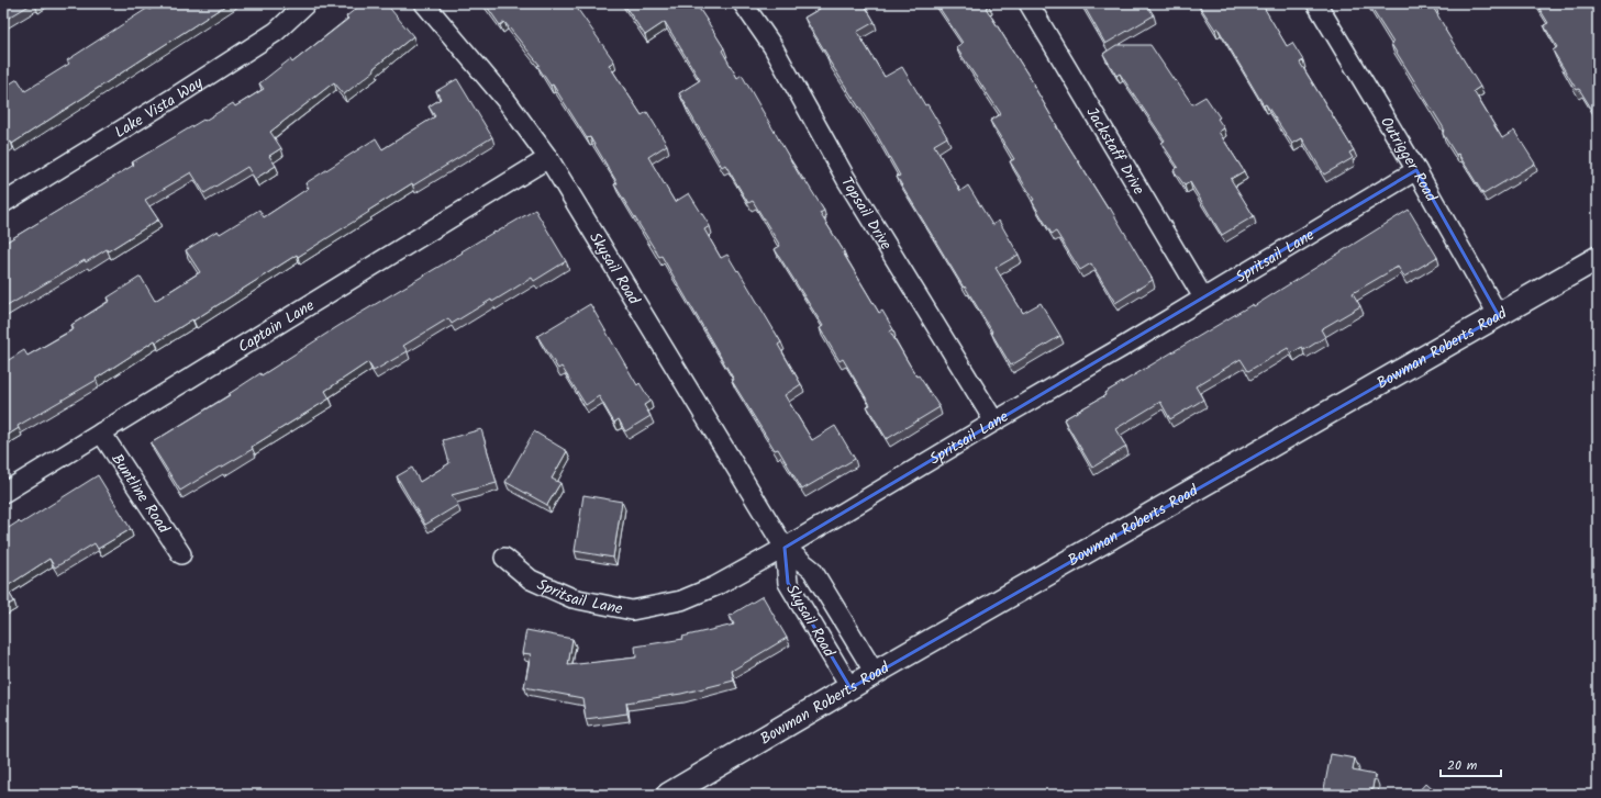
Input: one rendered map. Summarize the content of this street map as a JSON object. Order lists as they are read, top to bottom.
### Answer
{
  "streets": {
    "street": [
      "Lake Vista Way",
      "Jackstaff Drive",
      "Outrigger Road",
      "Topsail Drive",
      "Spritsail Lane",
      "Skysail Road",
      "Captain Lane",
      "Bowman Roberts Road",
      "Buntline Road"
    ]
  },
  "crossings": [
    ["Jackstaff Drive", "Spritsail Lane"],
    ["Outrigger Road", "Spritsail Lane"],
    ["Outrigger Road", "Bowman Roberts Road"],
    ["Topsail Drive", "Spritsail Lane"],
    ["Spritsail Lane", "Skysail Road"],
    ["Skysail Road", "Captain Lane"],
    ["Skysail Road", "Bowman Roberts Road"],
    ["Captain Lane", "Buntline Road"]
  ],
  "scale_bar": "20 m"
}
